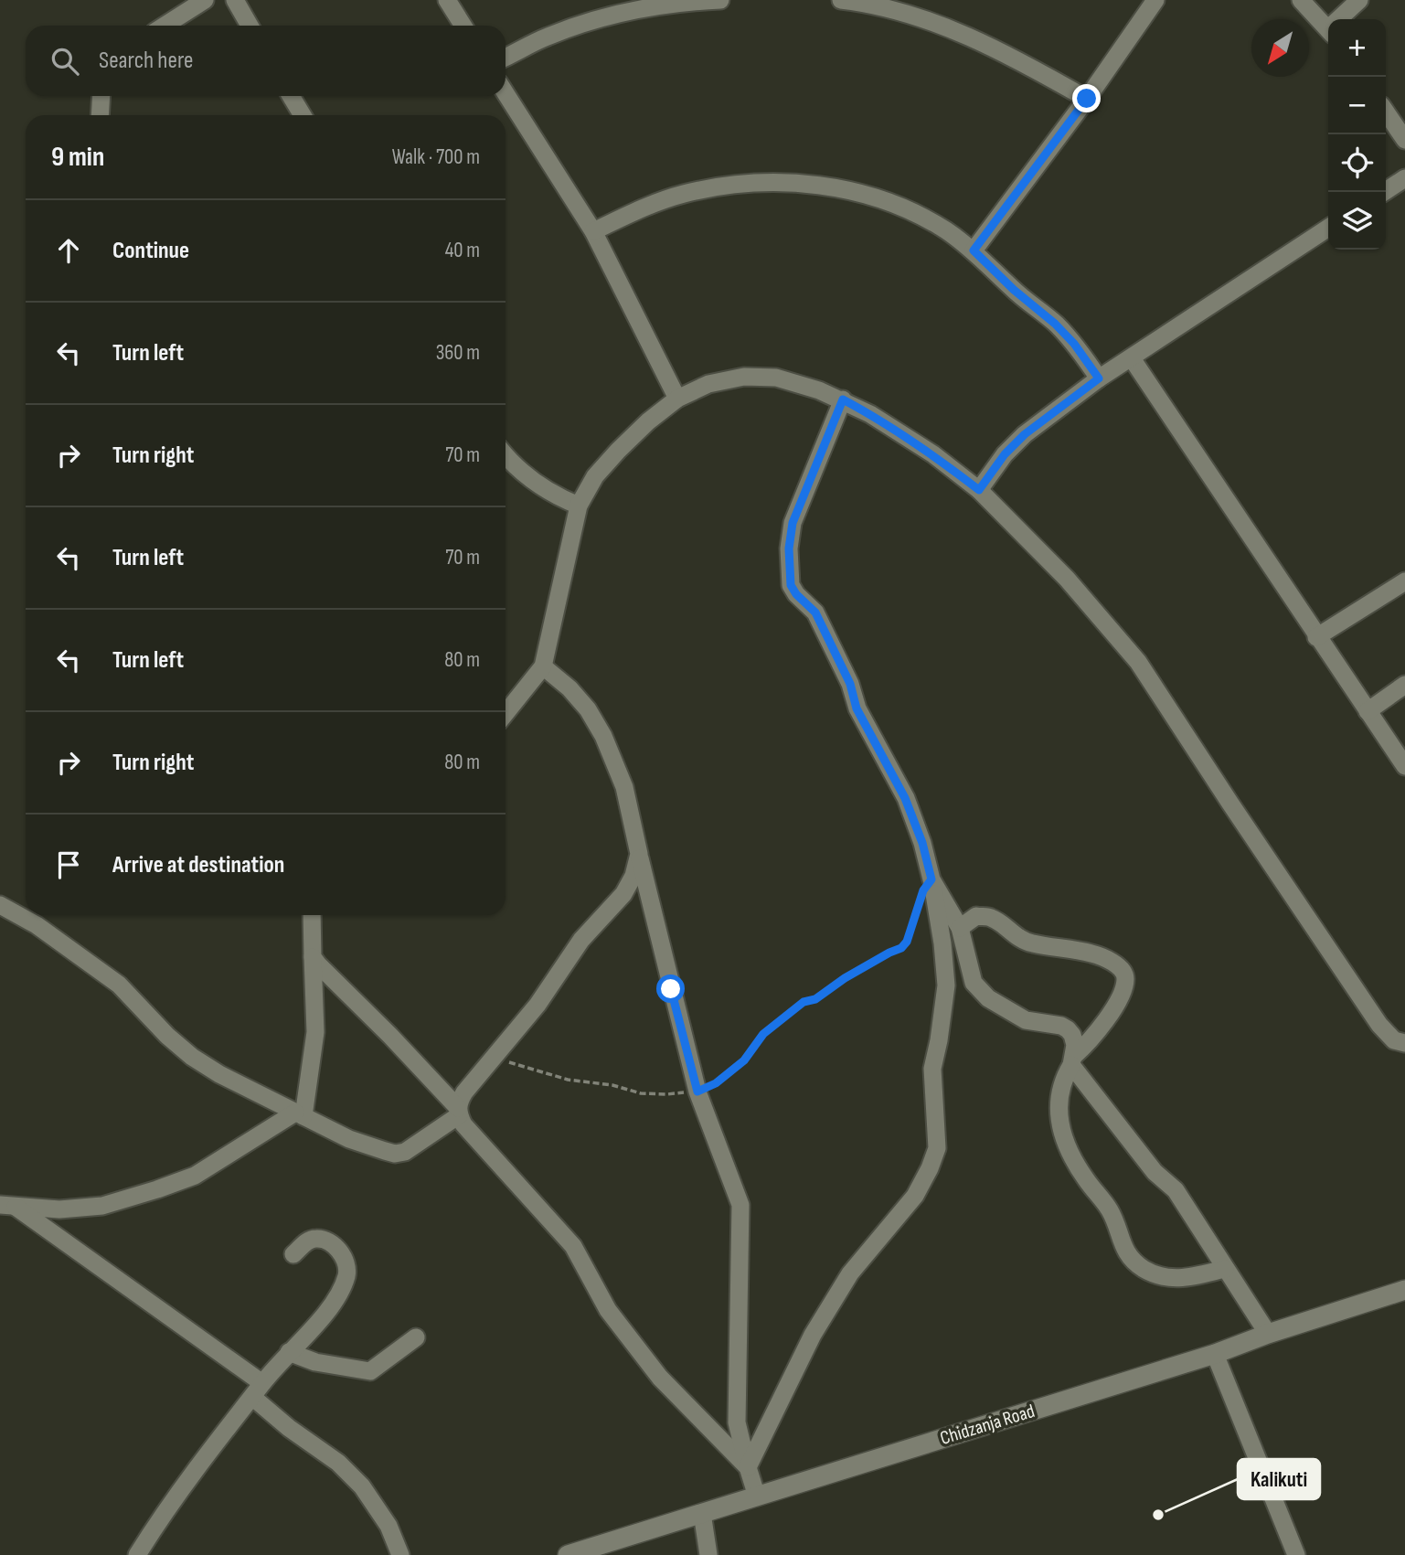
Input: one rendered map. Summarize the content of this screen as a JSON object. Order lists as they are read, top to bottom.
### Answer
{
  "streets": {
    "street": ["Chidzanja Road"]
  },
  "places": ["Kalikuti"],
  "north": "bottom left",
  "page": {
    "map_buttons": ["+", "−"],
    "search": "Search here",
    "heading": ["9 min", "Walk · 700 m"],
    "list": [
      ["Continue", "40 m"],
      ["Turn left", "360 m"],
      ["Turn right", "70 m"],
      ["Turn left", "70 m"],
      ["Turn left", "80 m"],
      ["Turn right", "80 m"],
      "Arrive at destination"
    ]
  }
}
